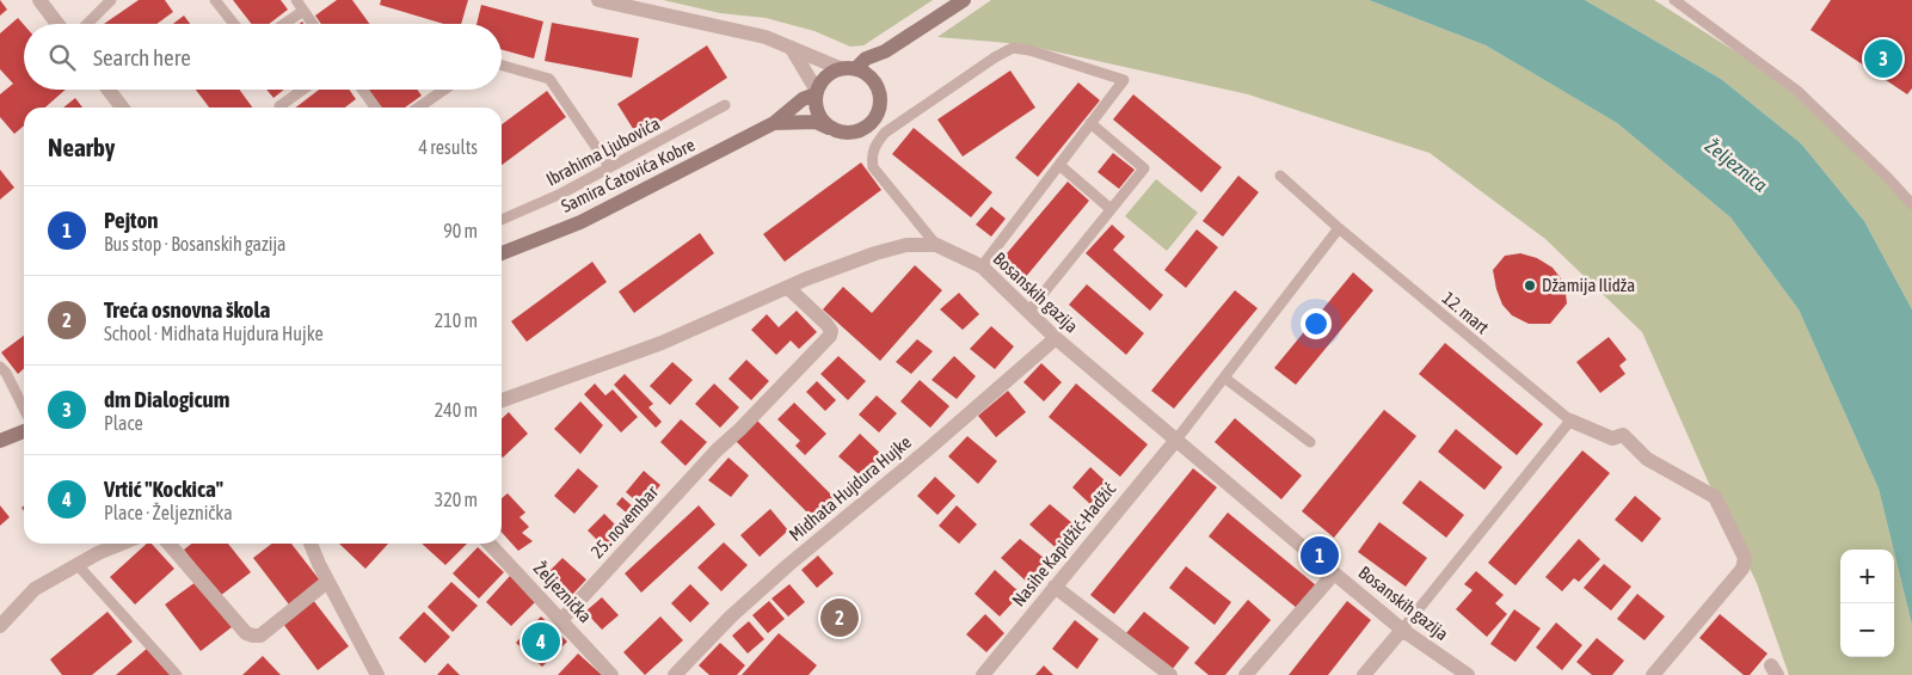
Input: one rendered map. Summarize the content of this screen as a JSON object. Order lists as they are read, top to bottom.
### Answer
{
  "streets": {
    "main road": ["Samira Ćatovića Kobre"],
    "street": [
      "Bosanskih gazija",
      "Midhata Hujdura Hujke",
      "25. novembar",
      "Nasihe Kapidžić-Hadžić",
      "Željeznička"
    ],
    "lane": ["Ibrahima Ljubovića", "12. mart"]
  },
  "crossings": [
    ["Bosanskih gazija", "Midhata Hujdura Hujke"],
    ["Bosanskih gazija", "25. novembar"],
    ["Bosanskih gazija", "Nasihe Kapidžić-Hadžić"],
    ["25. novembar", "Željeznička"]
  ],
  "water": ["Željeznica"],
  "places": ["Džamija Ilidža"],
  "page": {
    "search": "Search here",
    "pins": [
      "3",
      "1",
      "2",
      "4"
    ],
    "heading": ["Nearby", "4 results"],
    "list": [
      {
        "mark": "1",
        "name": "Pejton",
        "note": "Bus stop · Bosanskih gazija",
        "value": "90 m"
      },
      {
        "mark": "2",
        "name": "Treća osnovna škola",
        "note": "School · Midhata Hujdura Hujke",
        "value": "210 m"
      },
      {
        "mark": "3",
        "name": "dm Dialogicum",
        "note": "Place",
        "value": "240 m"
      },
      {
        "mark": "4",
        "name": "Vrtić \"Kockica\"",
        "note": "Place · Željeznička",
        "value": "320 m"
      }
    ],
    "map_buttons": ["+", "−"]
  }
}
